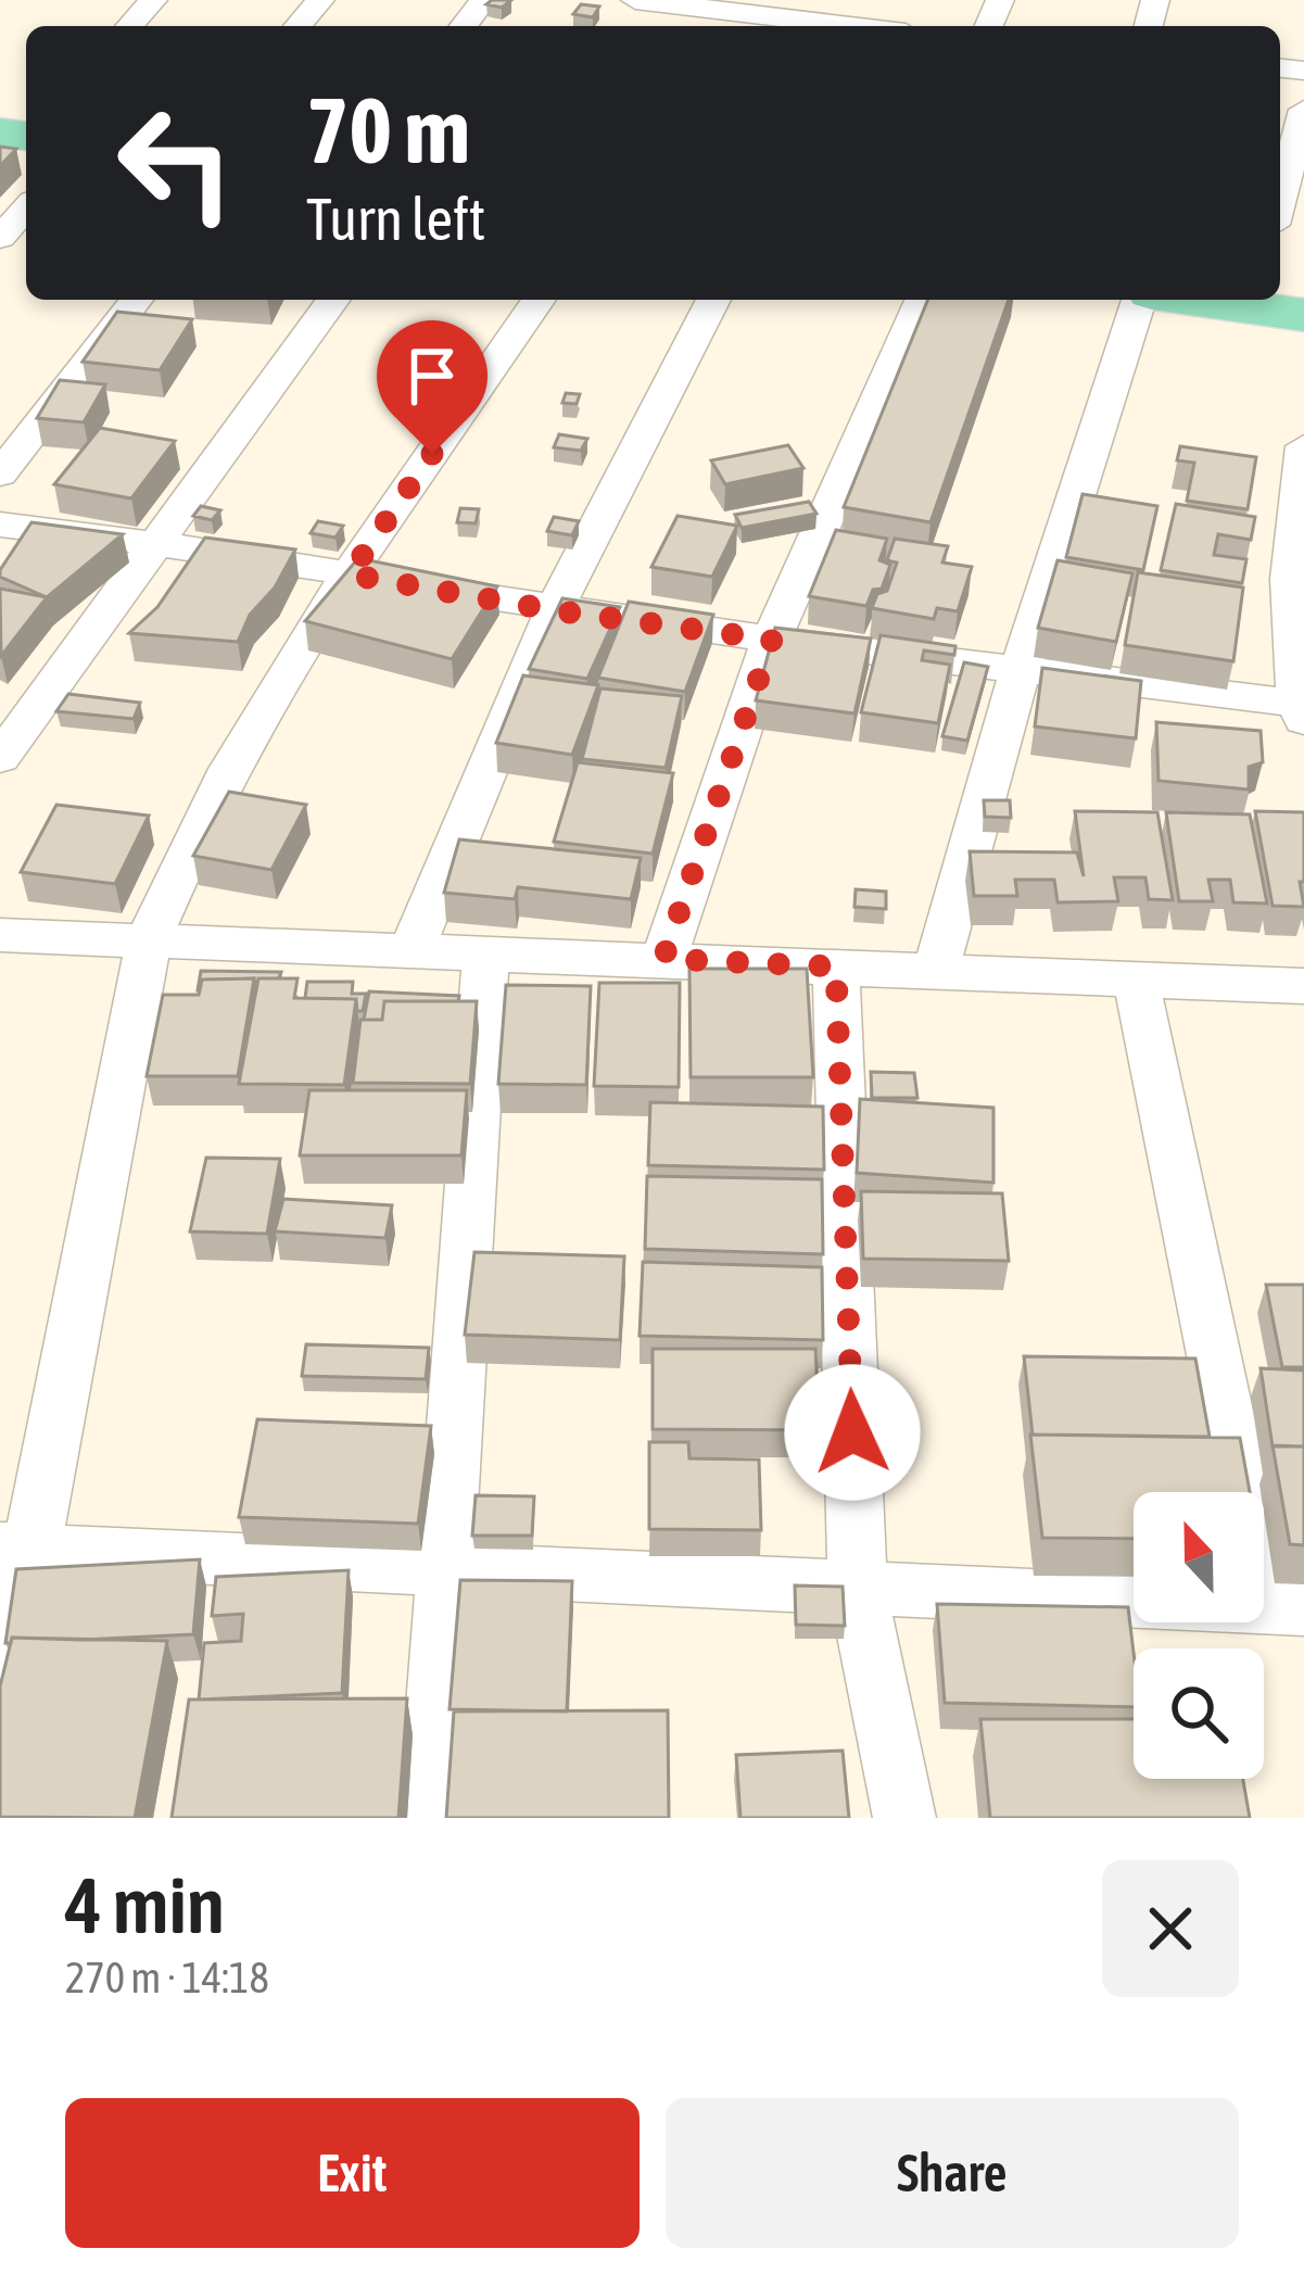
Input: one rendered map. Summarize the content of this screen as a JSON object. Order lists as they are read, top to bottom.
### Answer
{
  "north": "top",
  "page": {
    "turn": ["70 m", "Turn left"],
    "heading": ["4 min", "270 m · 14:18"],
    "buttons": ["Exit", "Share"]
  }
}
